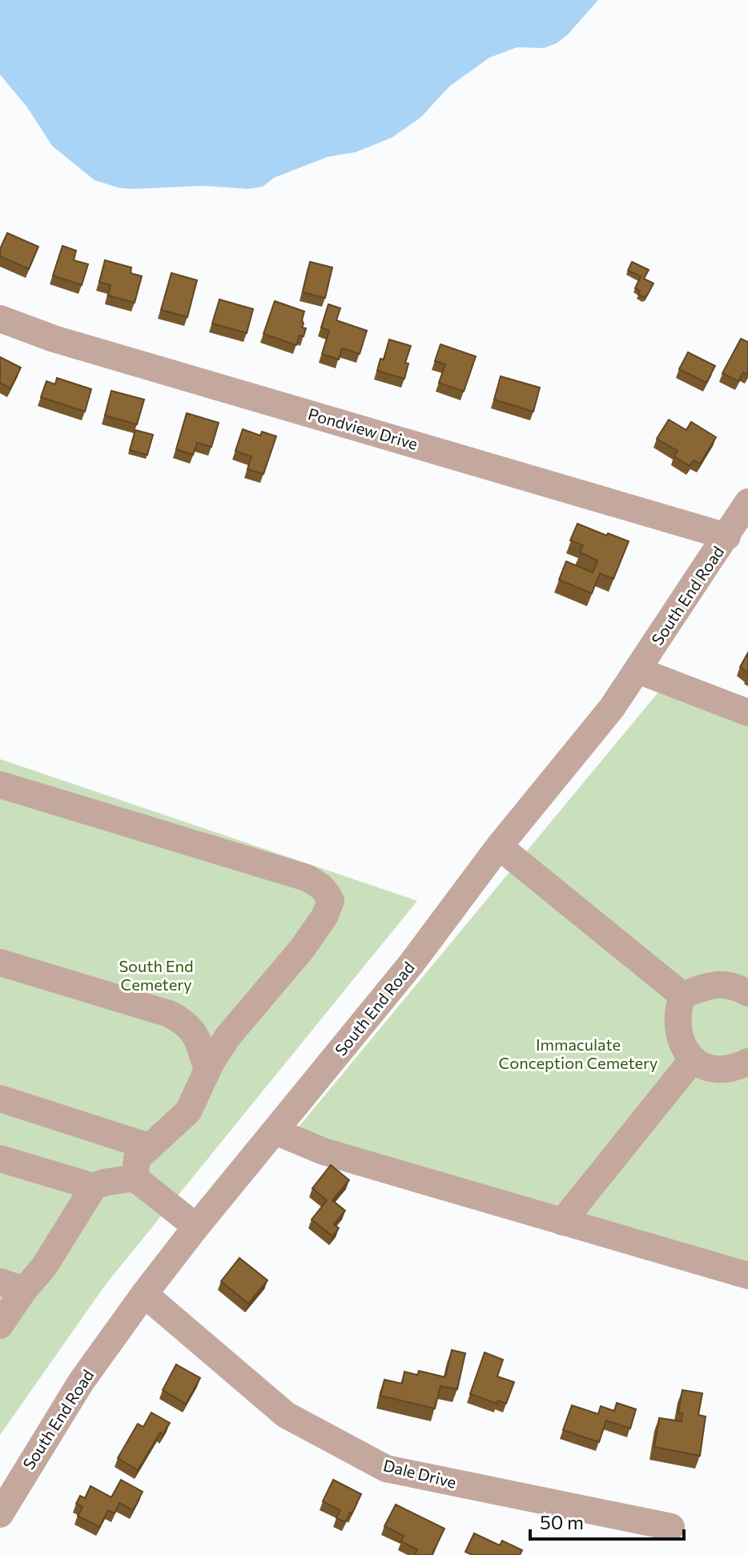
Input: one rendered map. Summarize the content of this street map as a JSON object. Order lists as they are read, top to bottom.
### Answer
{
  "streets": {
    "street": ["Pondview Drive", "South End Road", "Dale Drive"]
  },
  "crossings": [
    ["Pondview Drive", "South End Road"],
    ["South End Road", "Dale Drive"]
  ],
  "parks": ["South End Cemetery", "Immaculate Conception Cemetery"],
  "scale_bar": "50 m"
}
